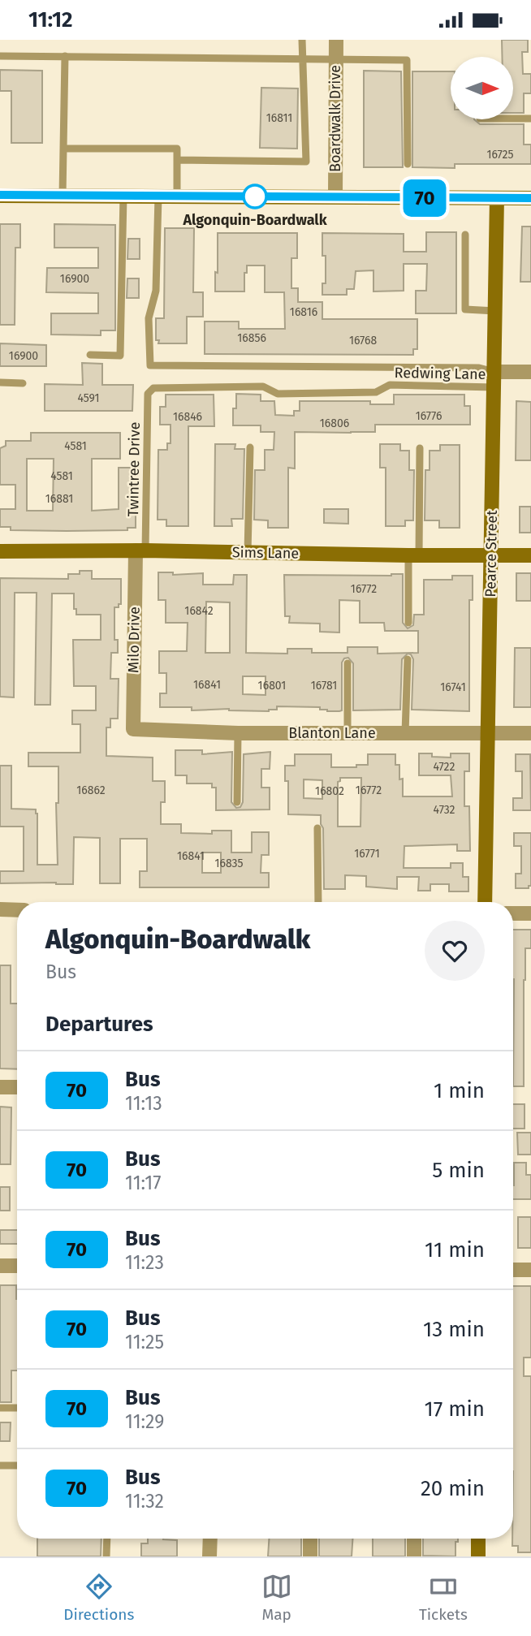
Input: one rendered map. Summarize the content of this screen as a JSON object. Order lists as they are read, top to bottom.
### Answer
{
  "streets": {
    "street": [
      "Boardwalk Drive",
      "Sims Lane",
      "Pearce Street",
      "Milo Drive",
      "Blanton Lane"
    ],
    "lane": ["Redwing Lane", "Twintree Drive"]
  },
  "crossings": [
    ["Redwing Lane", "Twintree Drive"],
    ["Redwing Lane", "Pearce Street"],
    ["Twintree Drive", "Sims Lane"],
    ["Twintree Drive", "Milo Drive"],
    ["Sims Lane", "Pearce Street"],
    ["Sims Lane", "Milo Drive"],
    ["Pearce Street", "Blanton Lane"],
    ["Milo Drive", "Blanton Lane"]
  ],
  "places": ["Algonquin-Boardwalk"],
  "lines": ["bus line 70"],
  "house_numbers": [
    "16811",
    "16725",
    "16900",
    "16816",
    "16856",
    "16768",
    "16900",
    "4591",
    "16776",
    "16846",
    "16806",
    "4581",
    "4581",
    "16881",
    "16772",
    "16842",
    "16841",
    "16801",
    "16781",
    "16741",
    "4722",
    "16862",
    "16772",
    "16802",
    "4732",
    "16771",
    "16841",
    "16835"
  ],
  "north": "right",
  "page": {
    "status": "11:12",
    "on_map": "70",
    "heading": [
      ["Algonquin-Boardwalk", "Bus"],
      "Departures"
    ],
    "list": [
      {
        "mark": "70",
        "name": "Bus",
        "note": "11:13",
        "value": "1 min"
      },
      {
        "mark": "70",
        "name": "Bus",
        "note": "11:17",
        "value": "5 min"
      },
      {
        "mark": "70",
        "name": "Bus",
        "note": "11:23",
        "value": "11 min"
      },
      {
        "mark": "70",
        "name": "Bus",
        "note": "11:25",
        "value": "13 min"
      },
      {
        "mark": "70",
        "name": "Bus",
        "note": "11:29",
        "value": "17 min"
      },
      {
        "mark": "70",
        "name": "Bus",
        "note": "11:32",
        "value": "20 min"
      }
    ],
    "tabs": ["Directions", "Map", "Tickets"]
  }
}
